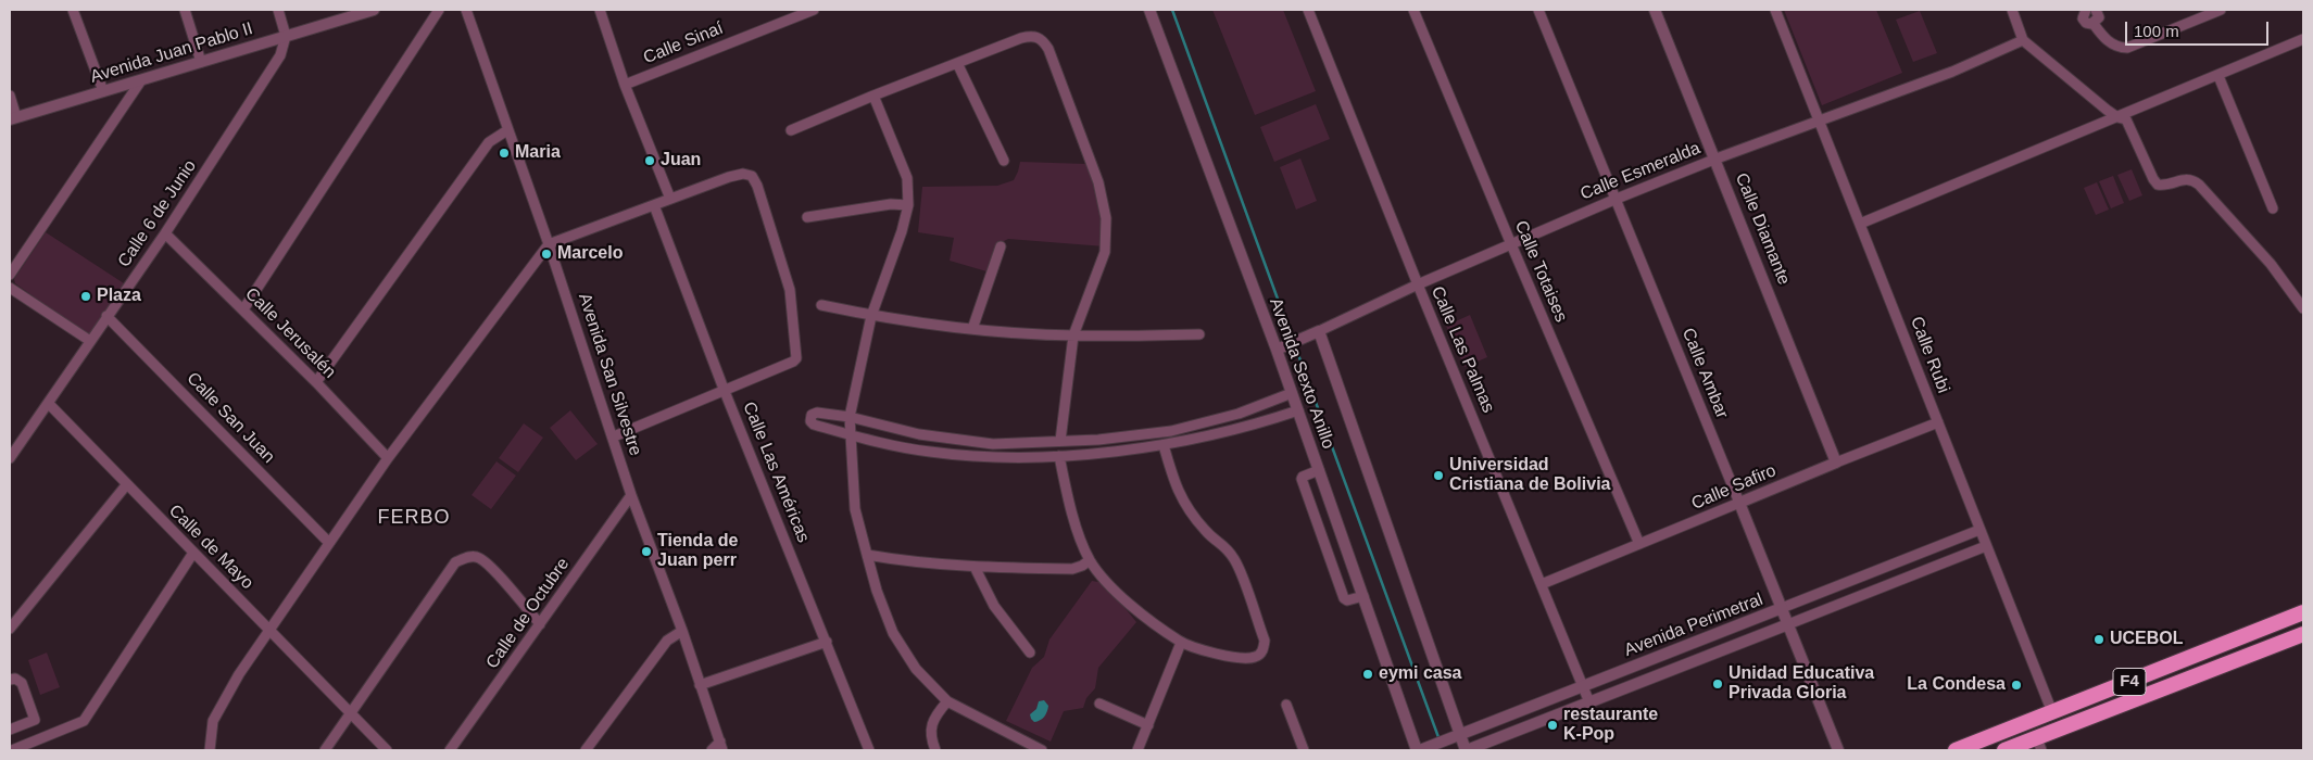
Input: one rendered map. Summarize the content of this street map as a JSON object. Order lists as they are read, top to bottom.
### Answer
{
  "streets": {
    "highway": ["F4"],
    "street": [
      "Calle Sinaí",
      "Avenida Juan Pablo II",
      "Calle Esmeralda",
      "Calle 6 de Junio",
      "Calle Diamante",
      "Calle Totaises",
      "Calle Jerusalén",
      "Calle Las Palmas",
      "Calle Rubi",
      "Avenida Sexto Anillo",
      "Calle Ambar",
      "Avenida San Silvestre",
      "Calle San Juan",
      "Calle Las Américas",
      "Calle Safiro",
      "Calle de Mayo",
      "Calle de Octubre",
      "Avenida Perimetral"
    ]
  },
  "crossings": [
    ["Avenida Juan Pablo II", "Calle 6 de Junio"],
    ["Calle Esmeralda", "Calle Diamante"],
    ["Calle Esmeralda", "Calle Totaises"],
    ["Calle Esmeralda", "Calle Las Palmas"],
    ["Calle Esmeralda", "Calle Rubi"],
    ["Calle Esmeralda", "Avenida Sexto Anillo"],
    ["Calle Esmeralda", "Calle Ambar"],
    ["Calle 6 de Junio", "Calle Jerusalén"],
    ["Calle 6 de Junio", "Calle San Juan"],
    ["Calle 6 de Junio", "Calle de Mayo"],
    ["Calle Diamante", "Calle Safiro"],
    ["Calle Totaises", "Calle Safiro"],
    ["Calle Las Palmas", "Calle Safiro"],
    ["Calle Las Palmas", "Avenida Perimetral"],
    ["Calle Rubi", "Calle Safiro"],
    ["Calle Rubi", "Avenida Perimetral"],
    ["Calle Rubi", "F4"],
    ["Avenida Sexto Anillo", "Avenida Perimetral"],
    ["Calle Ambar", "Calle Safiro"],
    ["Calle Ambar", "Avenida Perimetral"],
    ["Avenida San Silvestre", "Calle de Octubre"]
  ],
  "districts": ["FERBO"],
  "places": [
    "Maria",
    "Juan",
    "Marcelo",
    "Plaza",
    "Universidad Cristiana de Bolivia",
    "Tienda de Juan perr",
    "UCEBOL",
    "eymi casa",
    "Unidad Educativa Privada Gloria",
    "La Condesa",
    "restaurante K-Pop"
  ],
  "scale_bar": "100 m"
}
